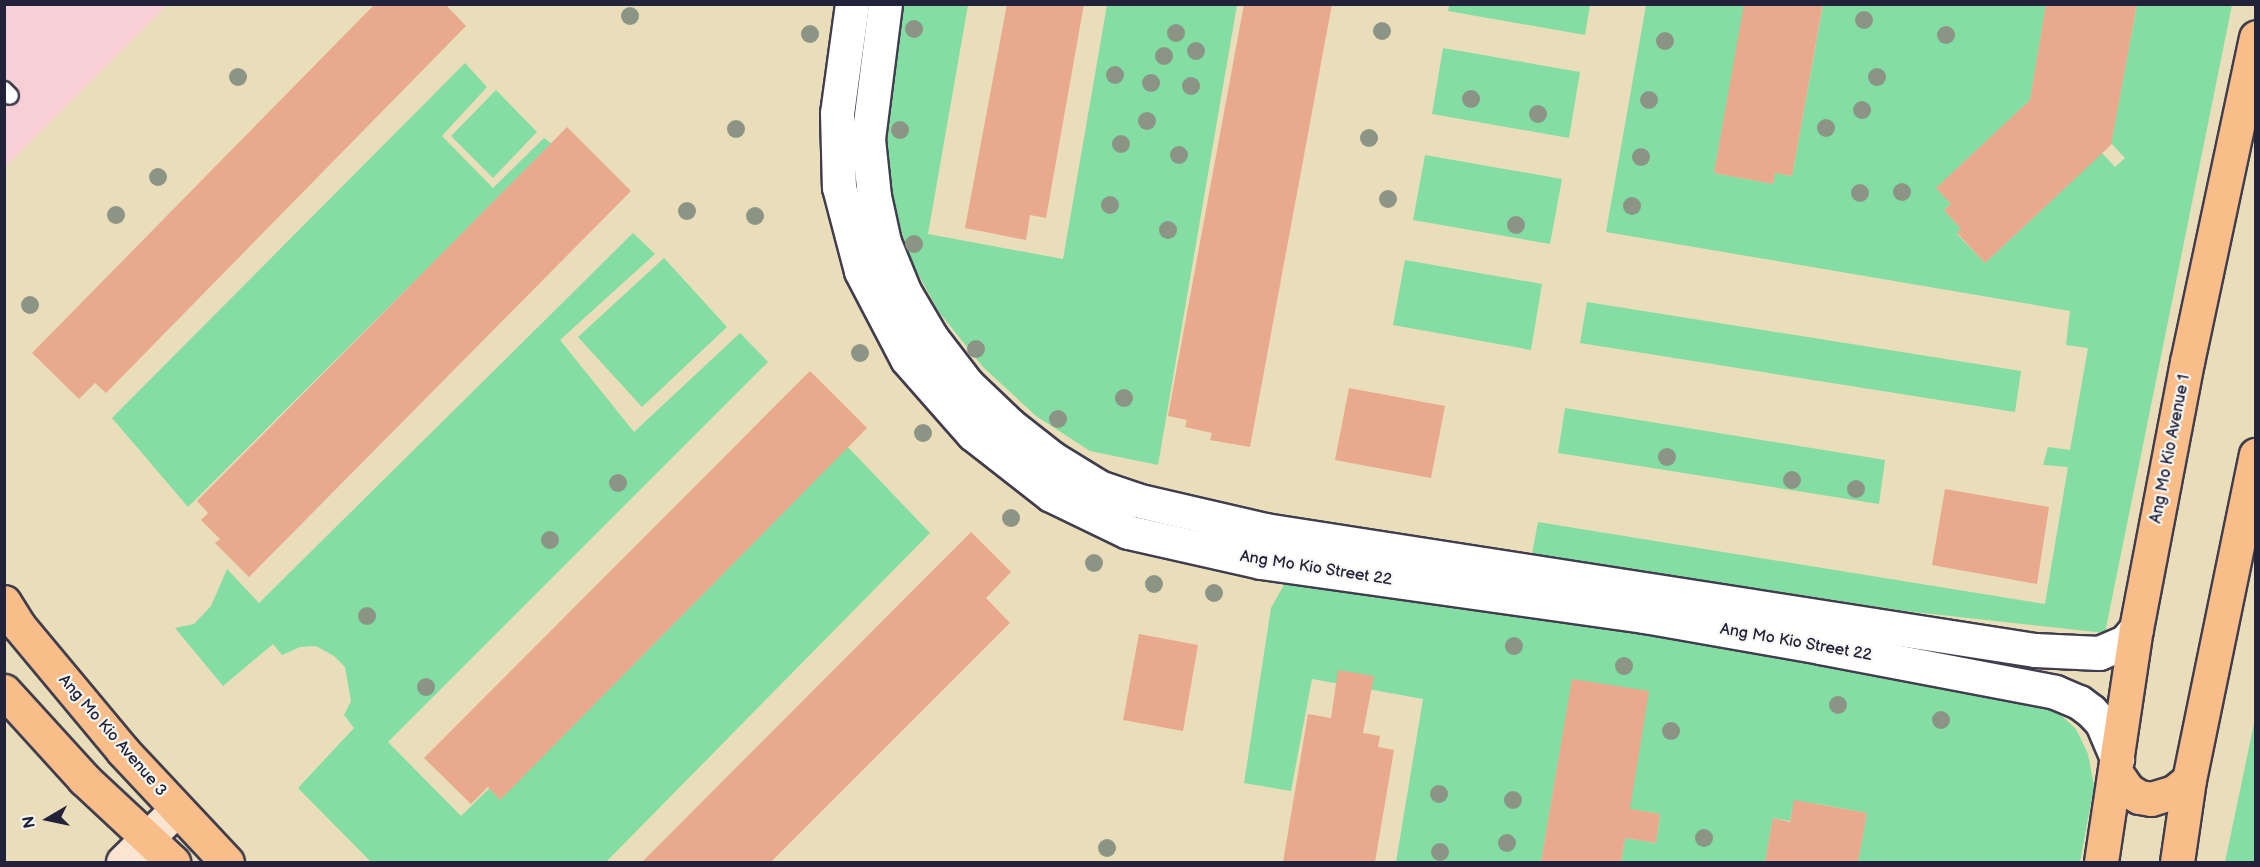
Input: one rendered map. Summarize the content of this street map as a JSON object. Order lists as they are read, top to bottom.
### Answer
{
  "streets": {
    "main road": ["Ang Mo Kio Avenue 1", "Ang Mo Kio Avenue 3"],
    "street": ["Ang Mo Kio Street 22"]
  },
  "crossings": [
    ["Ang Mo Kio Avenue 1", "Ang Mo Kio Street 22"]
  ],
  "north": "left"
}
